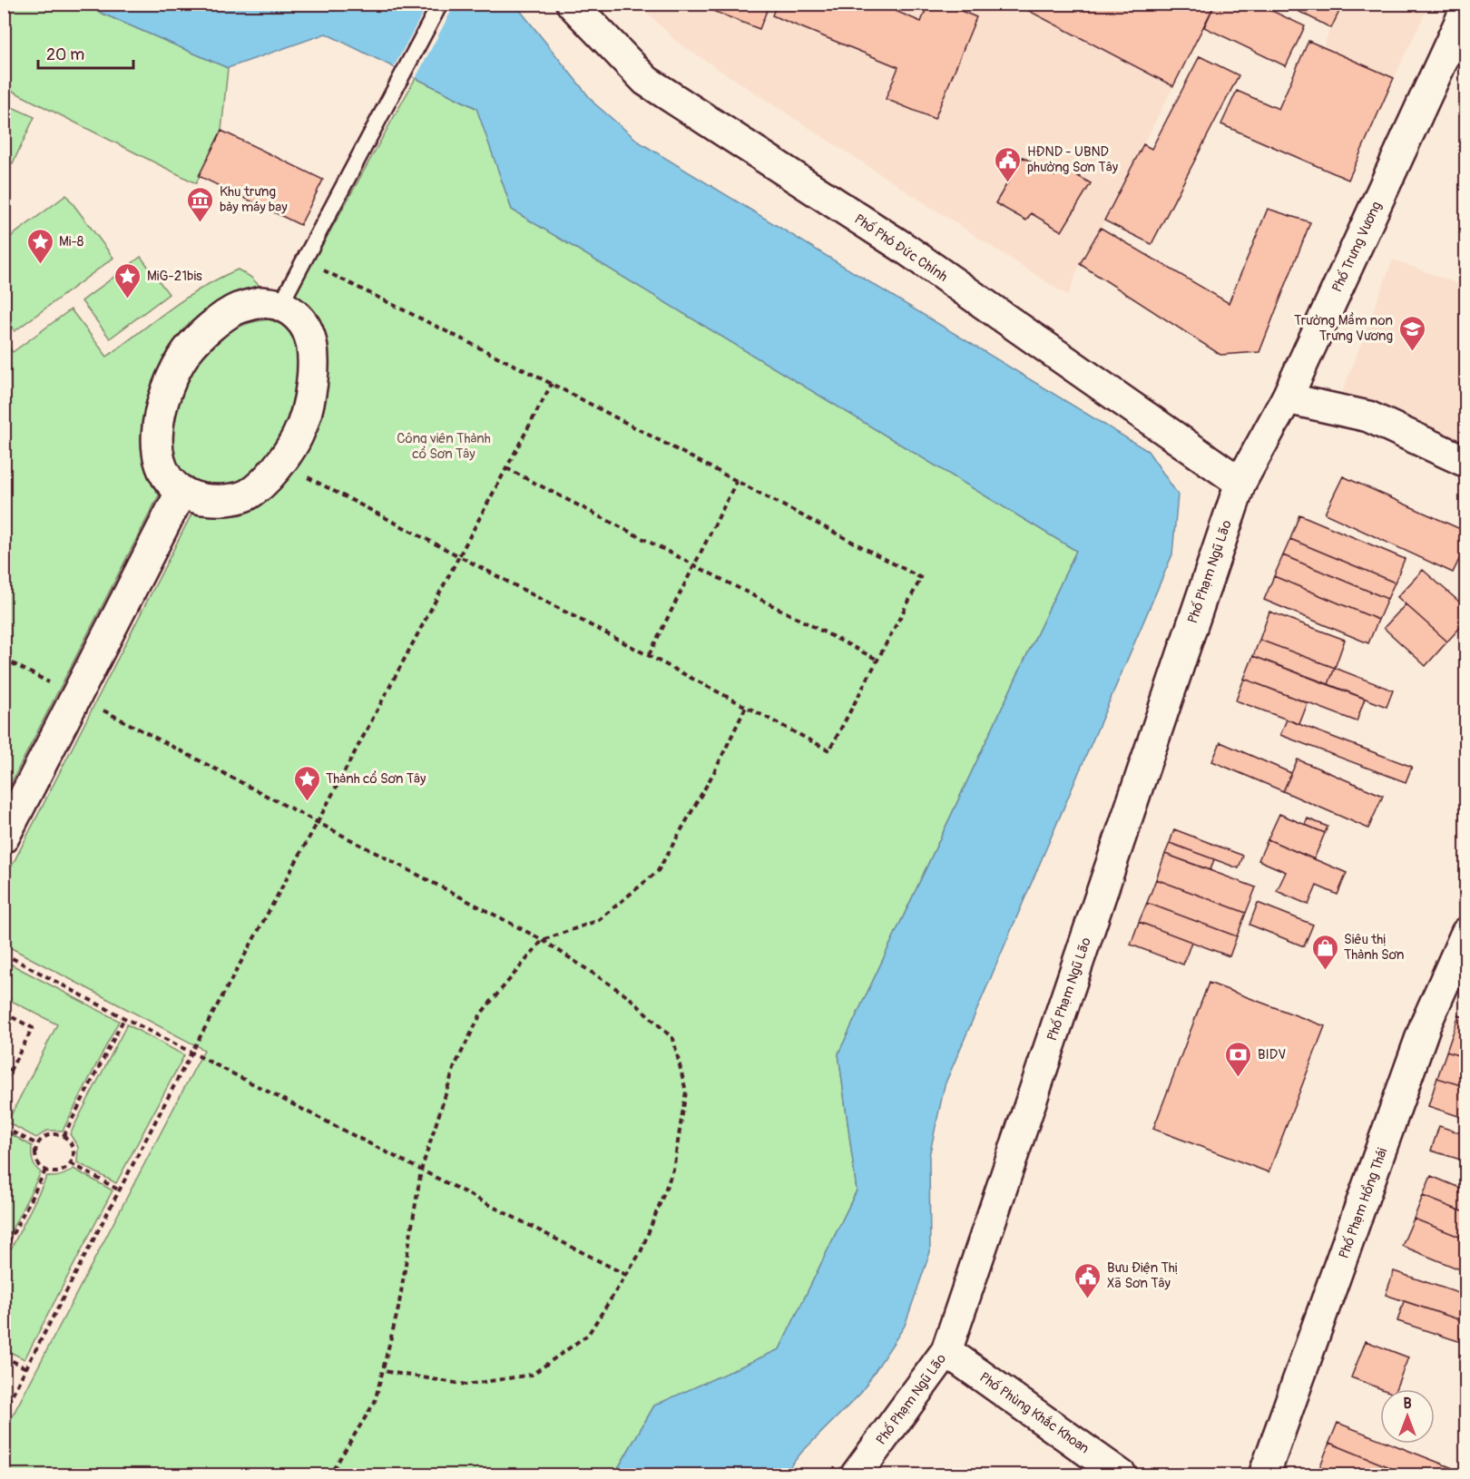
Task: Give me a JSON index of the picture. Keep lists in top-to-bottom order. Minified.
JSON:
{"streets":{"street":["Phố Trưng Vương","Phố Phó Đức Chính","Phố Phạm Ngũ Lão","Phố Phạm Hồng Thái","Phố Phùng Khắc Khoan"]},"crossings":[["Phố Trưng Vương","Phố Phó Đức Chính"],["Phố Trưng Vương","Phố Phạm Ngũ Lão"],["Phố Phó Đức Chính","Phố Phạm Ngũ Lão"],["Phố Phạm Ngũ Lão","Phố Phùng Khắc Khoan"]],"parks":["Công viên Thành cổ Sơn Tây"],"places":{"public building":["HĐND - UBND phường Sơn Tây","Bưu Điện Thị Xã Sơn Tây"],"museum":["Khu trưng bày máy bay"],"place":["Mi-8","MiG-21bis","Thành cổ Sơn Tây"],"school or university":["Trường Mầm non Trưng Vương"],"shop":["Siêu thị Thành Sơn"],"bank":["BIDV"]},"scale_bar":"20 m","north":"top"}
